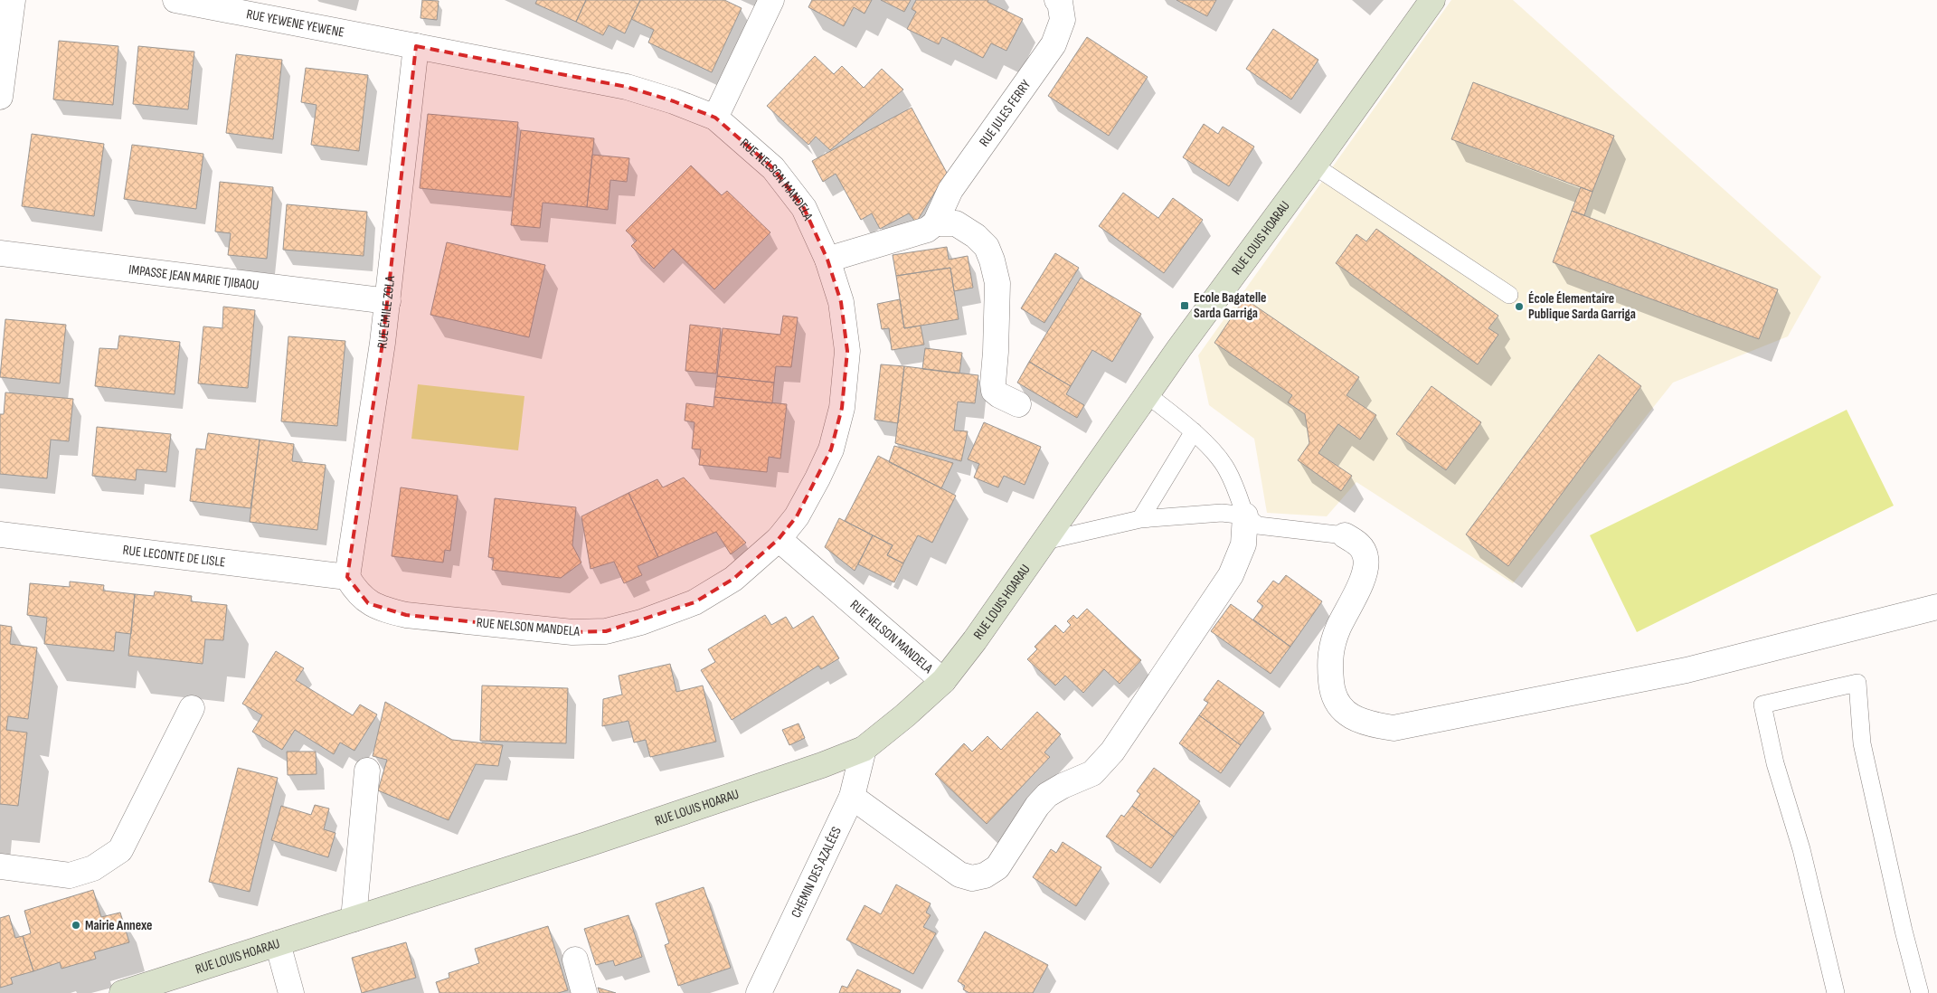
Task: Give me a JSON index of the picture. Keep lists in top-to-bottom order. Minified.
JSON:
{"streets":{"main road":["RUE LOUIS HOARAU"],"street":["RUE YEWENE YEWENE","RUE JULES FERRY","RUE NELSON MANDELA","IMPASSE JEAN MARIE TJIBAOU","RUE ÉMILE ZOLA","RUE LECONTE DE LISLE","CHEMIN DES AZALÉES"]},"crossings":[["RUE YEWENE YEWENE","RUE NELSON MANDELA"],["RUE YEWENE YEWENE","RUE ÉMILE ZOLA"],["RUE NELSON MANDELA","RUE LOUIS HOARAU"],["RUE NELSON MANDELA","RUE ÉMILE ZOLA"],["RUE NELSON MANDELA","RUE LECONTE DE LISLE"],["RUE LOUIS HOARAU","CHEMIN DES AZALÉES"],["IMPASSE JEAN MARIE TJIBAOU","RUE ÉMILE ZOLA"],["RUE ÉMILE ZOLA","RUE LECONTE DE LISLE"]],"places":{"transit":["Ecole Bagatelle Sarda Garriga"],"other":["École Élementaire Publique Sarda Garriga","Mairie Annexe"]}}
